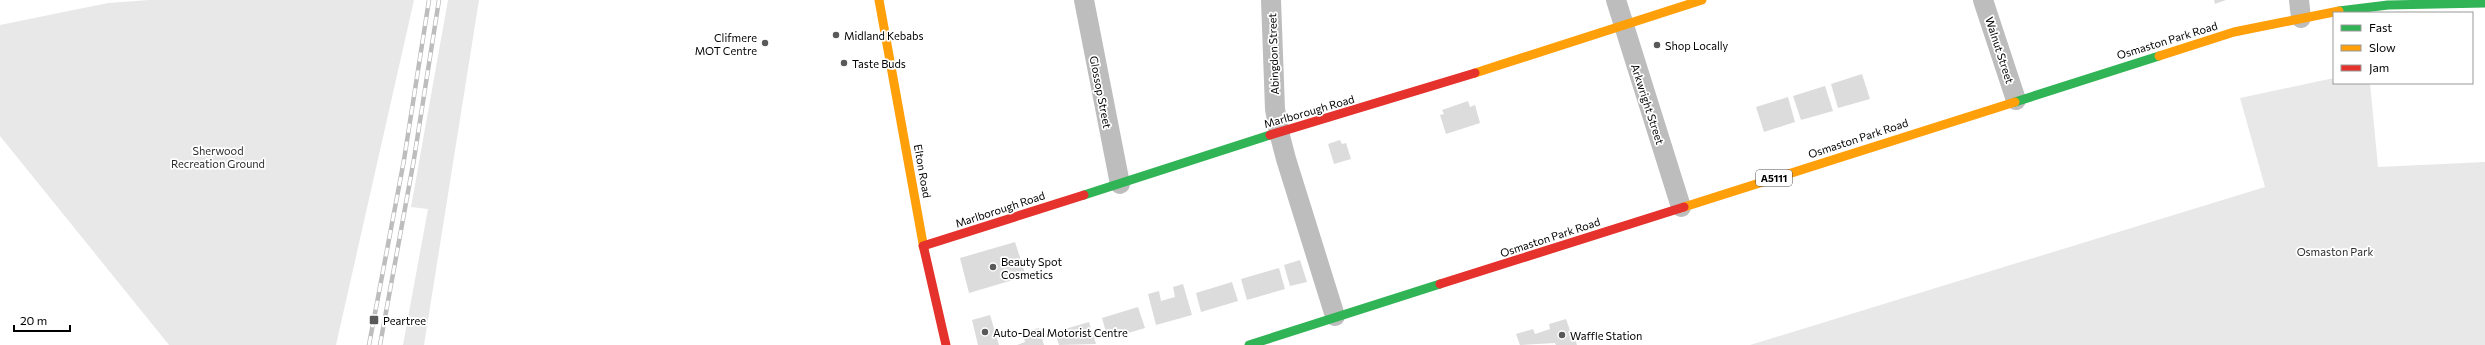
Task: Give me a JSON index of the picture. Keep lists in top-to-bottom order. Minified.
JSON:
{"streets":{"main road":["Osmaston Park Road","Marlborough Road","Elton Road","A5111"],"street":["Walnut Street","Abingdon Street","Glossop Street","Arkwright Street"]},"crossings":[["Osmaston Park Road","Walnut Street"],["Osmaston Park Road","Abingdon Street"],["Osmaston Park Road","Arkwright Street"],["Abingdon Street","Marlborough Road"],["Glossop Street","Marlborough Road"],["Arkwright Street","Marlborough Road"],["Marlborough Road","Elton Road"]],"parks":["Sherwood Recreation Ground","Osmaston Park"],"places":{"other":["Midland Kebabs","Clifmere MOT Centre","Shop Locally","Taste Buds","Beauty Spot Cosmetics","Auto-Deal Motorist Centre","Waffle Station"],"transit":["Peartree"]},"legend":["Fast","Slow","Jam"],"scale_bar":"20 m"}
